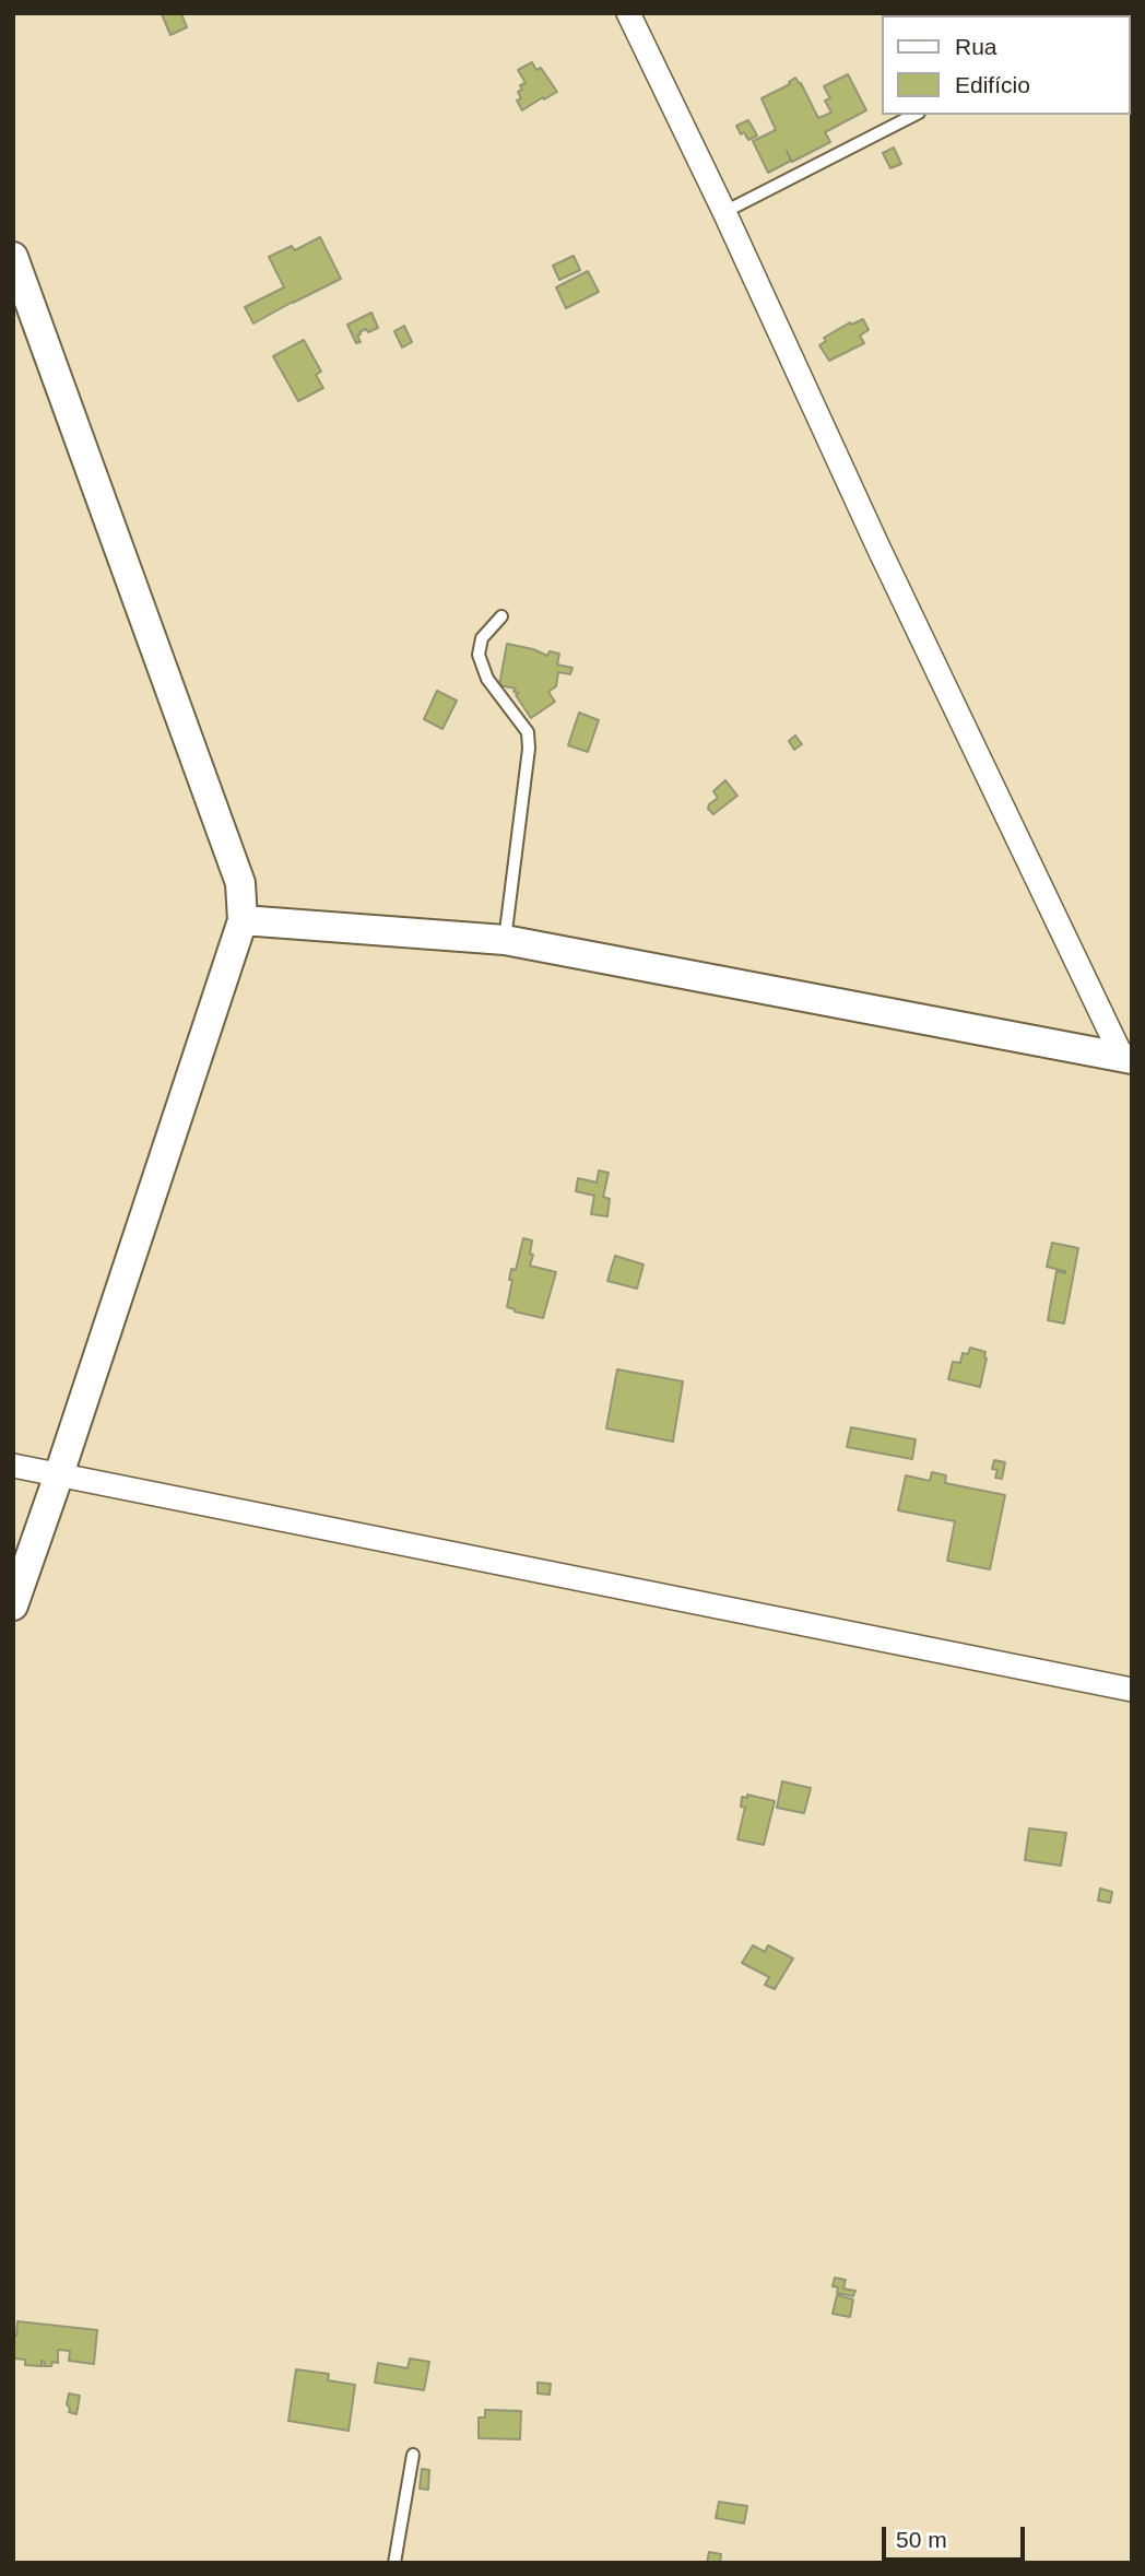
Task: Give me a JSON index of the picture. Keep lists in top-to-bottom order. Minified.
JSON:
{"legend":["Rua","Edifício"],"scale_bar":"50 m"}
